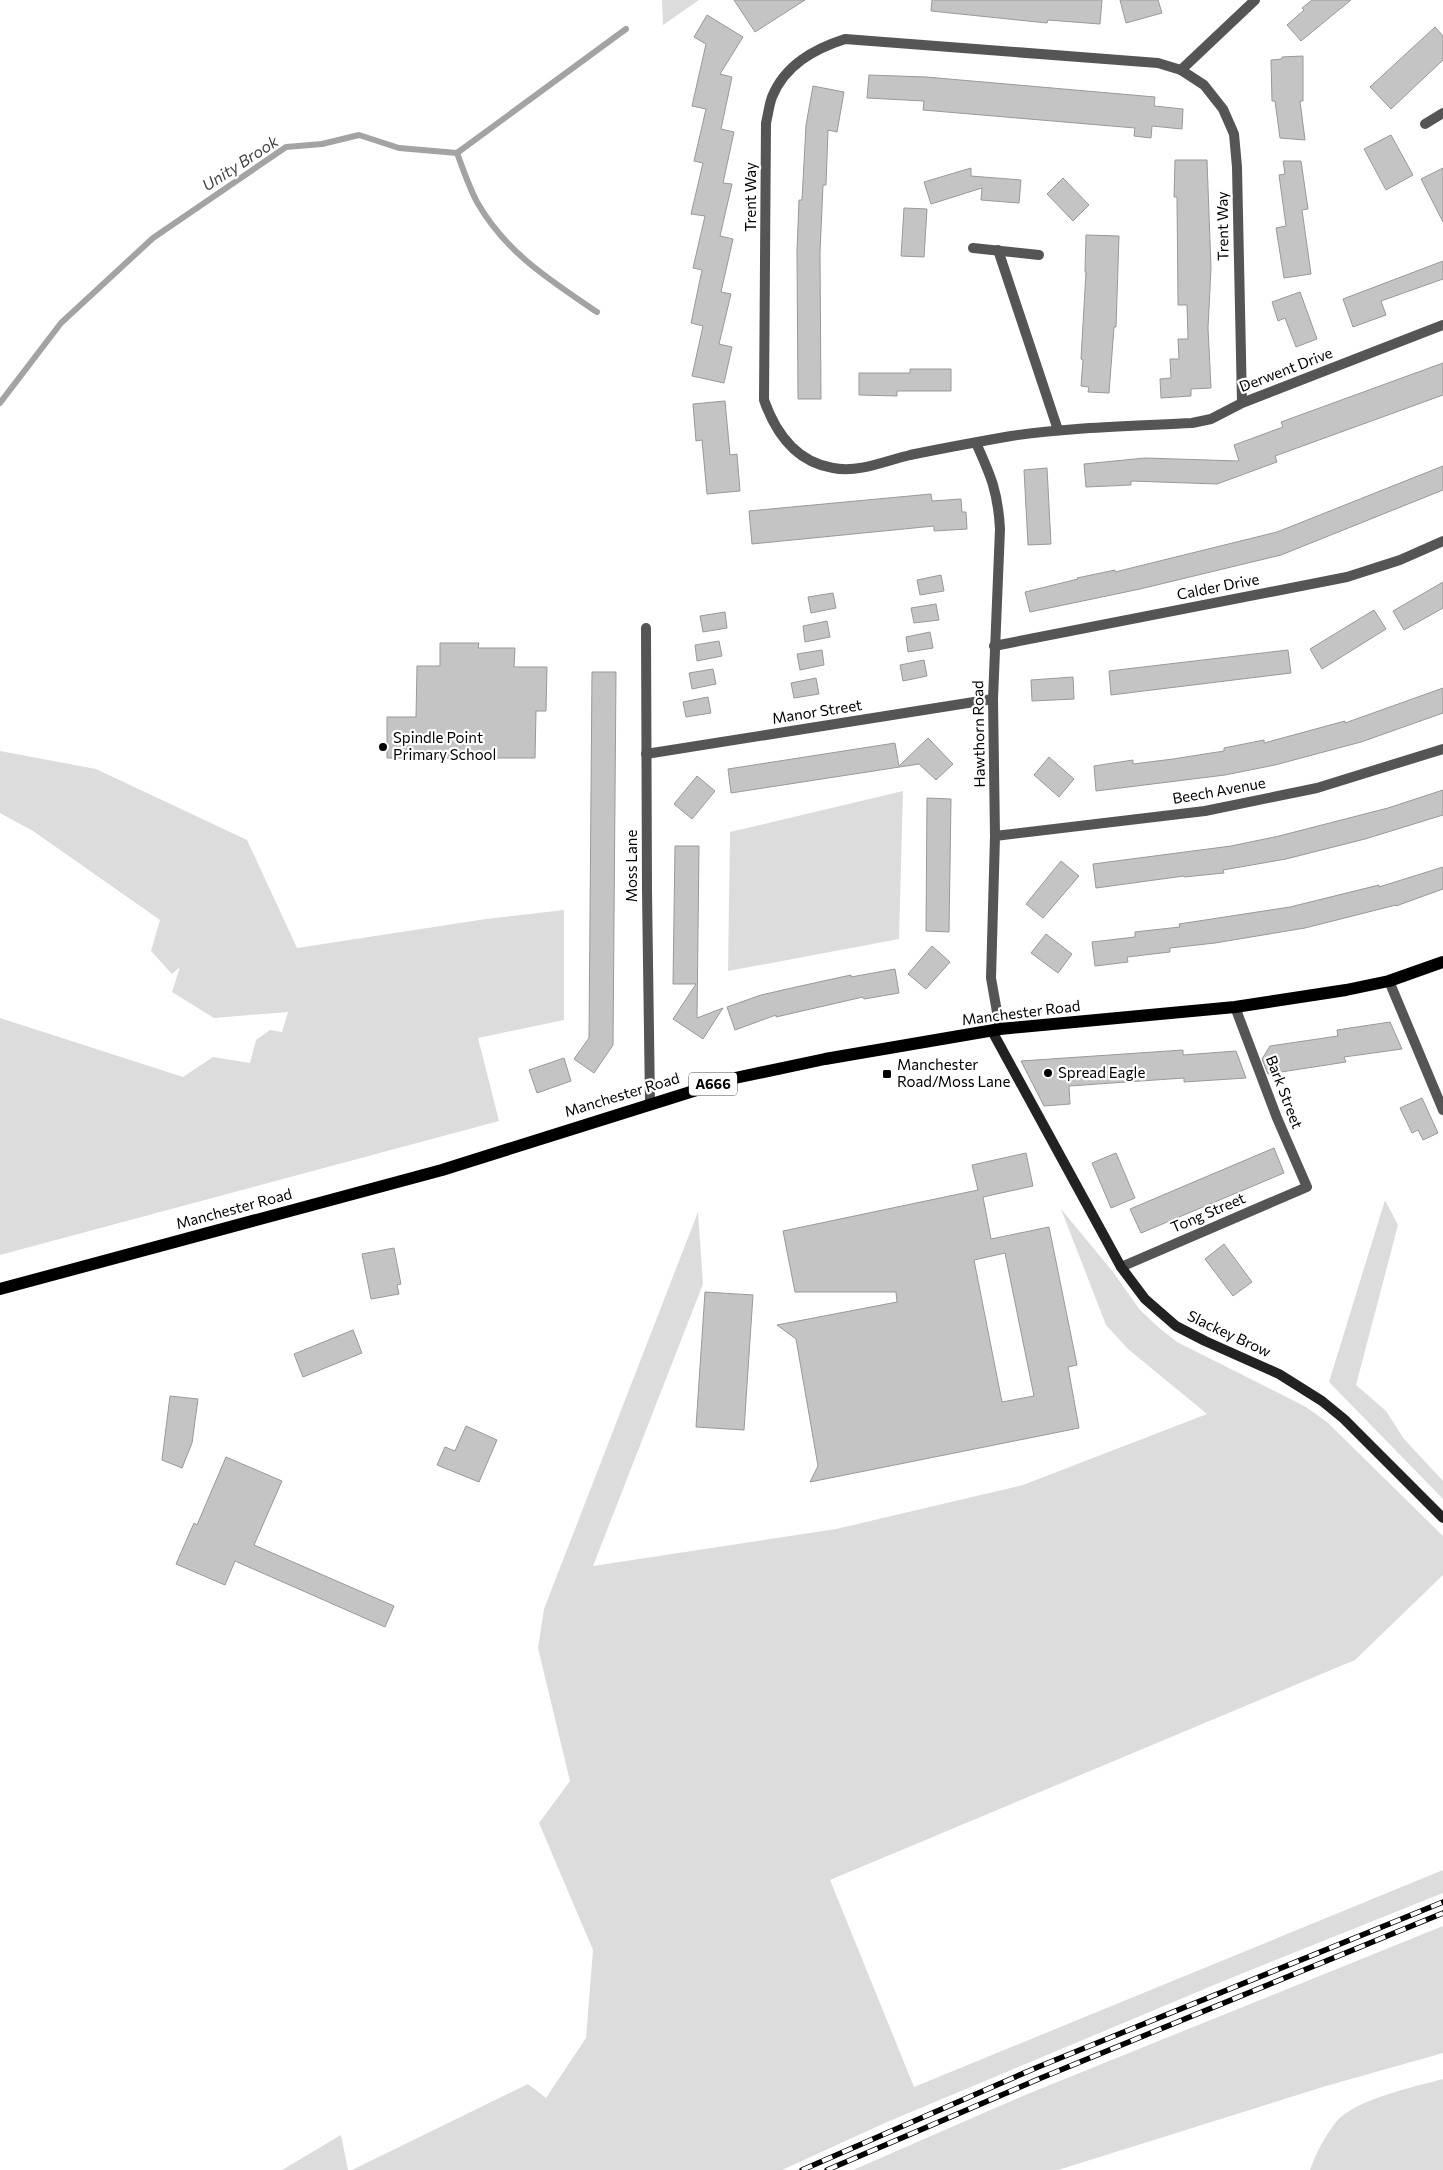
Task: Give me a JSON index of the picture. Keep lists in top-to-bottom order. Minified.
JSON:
{"streets":{"main road":["Manchester Road","A666"],"street":["Trent Way","Derwent Drive","Calder Drive","Manor Street","Hawthorn Road","Beech Avenue","Moss Lane","Bark Street","Tong Street","Slackey Brow"]},"crossings":[["Trent Way","Derwent Drive"],["Trent Way","Hawthorn Road"],["Calder Drive","Hawthorn Road"],["Manor Street","Hawthorn Road"],["Manor Street","Moss Lane"],["Hawthorn Road","Beech Avenue"],["Hawthorn Road","Manchester Road"],["Hawthorn Road","Slackey Brow"],["Moss Lane","Manchester Road"],["Manchester Road","Bark Street"],["Manchester Road","Slackey Brow"],["Bark Street","Tong Street"],["Tong Street","Slackey Brow"]],"water":["Unity Brook"],"places":{"other":["Spindle Point Primary School","Spread Eagle"],"transit":["Manchester Road/Moss Lane"]}}
